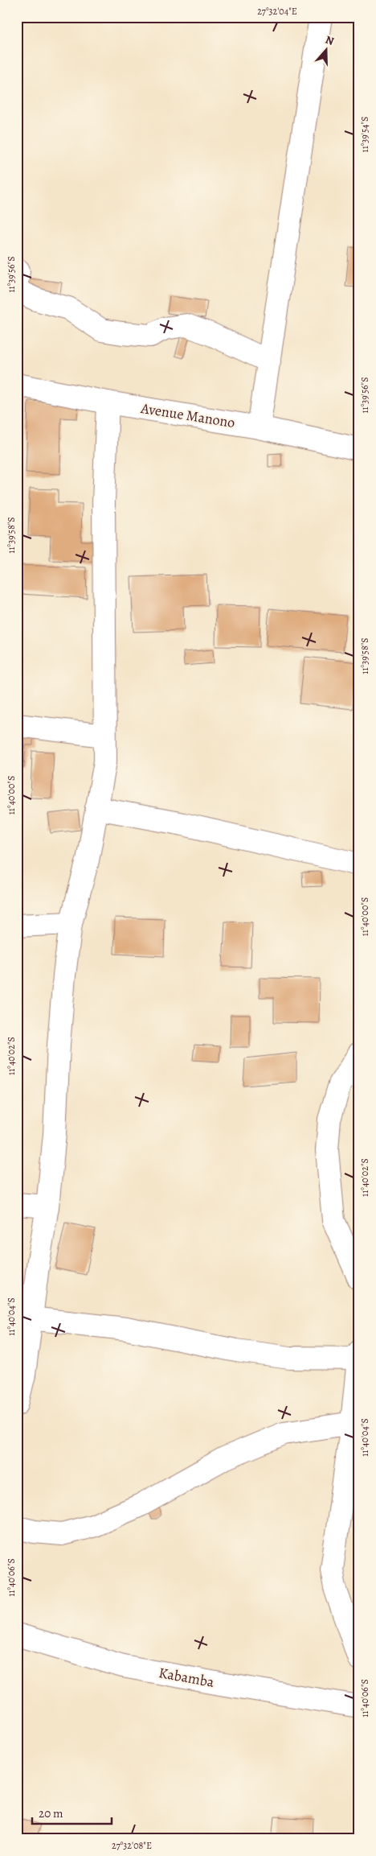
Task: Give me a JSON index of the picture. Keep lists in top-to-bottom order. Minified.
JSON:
{"streets":{"street":["Avenue Manono","Kabamba"]},"scale_bar":"20 m","north":"top","coordinates":["27°32'04\"E","11°39'54\"S","11°39'56\"S","11°39'58\"S","11°40'00\"S","11°40'02\"S","11°40'04\"S","11°40'06\"S","27°32'08\"E"]}
